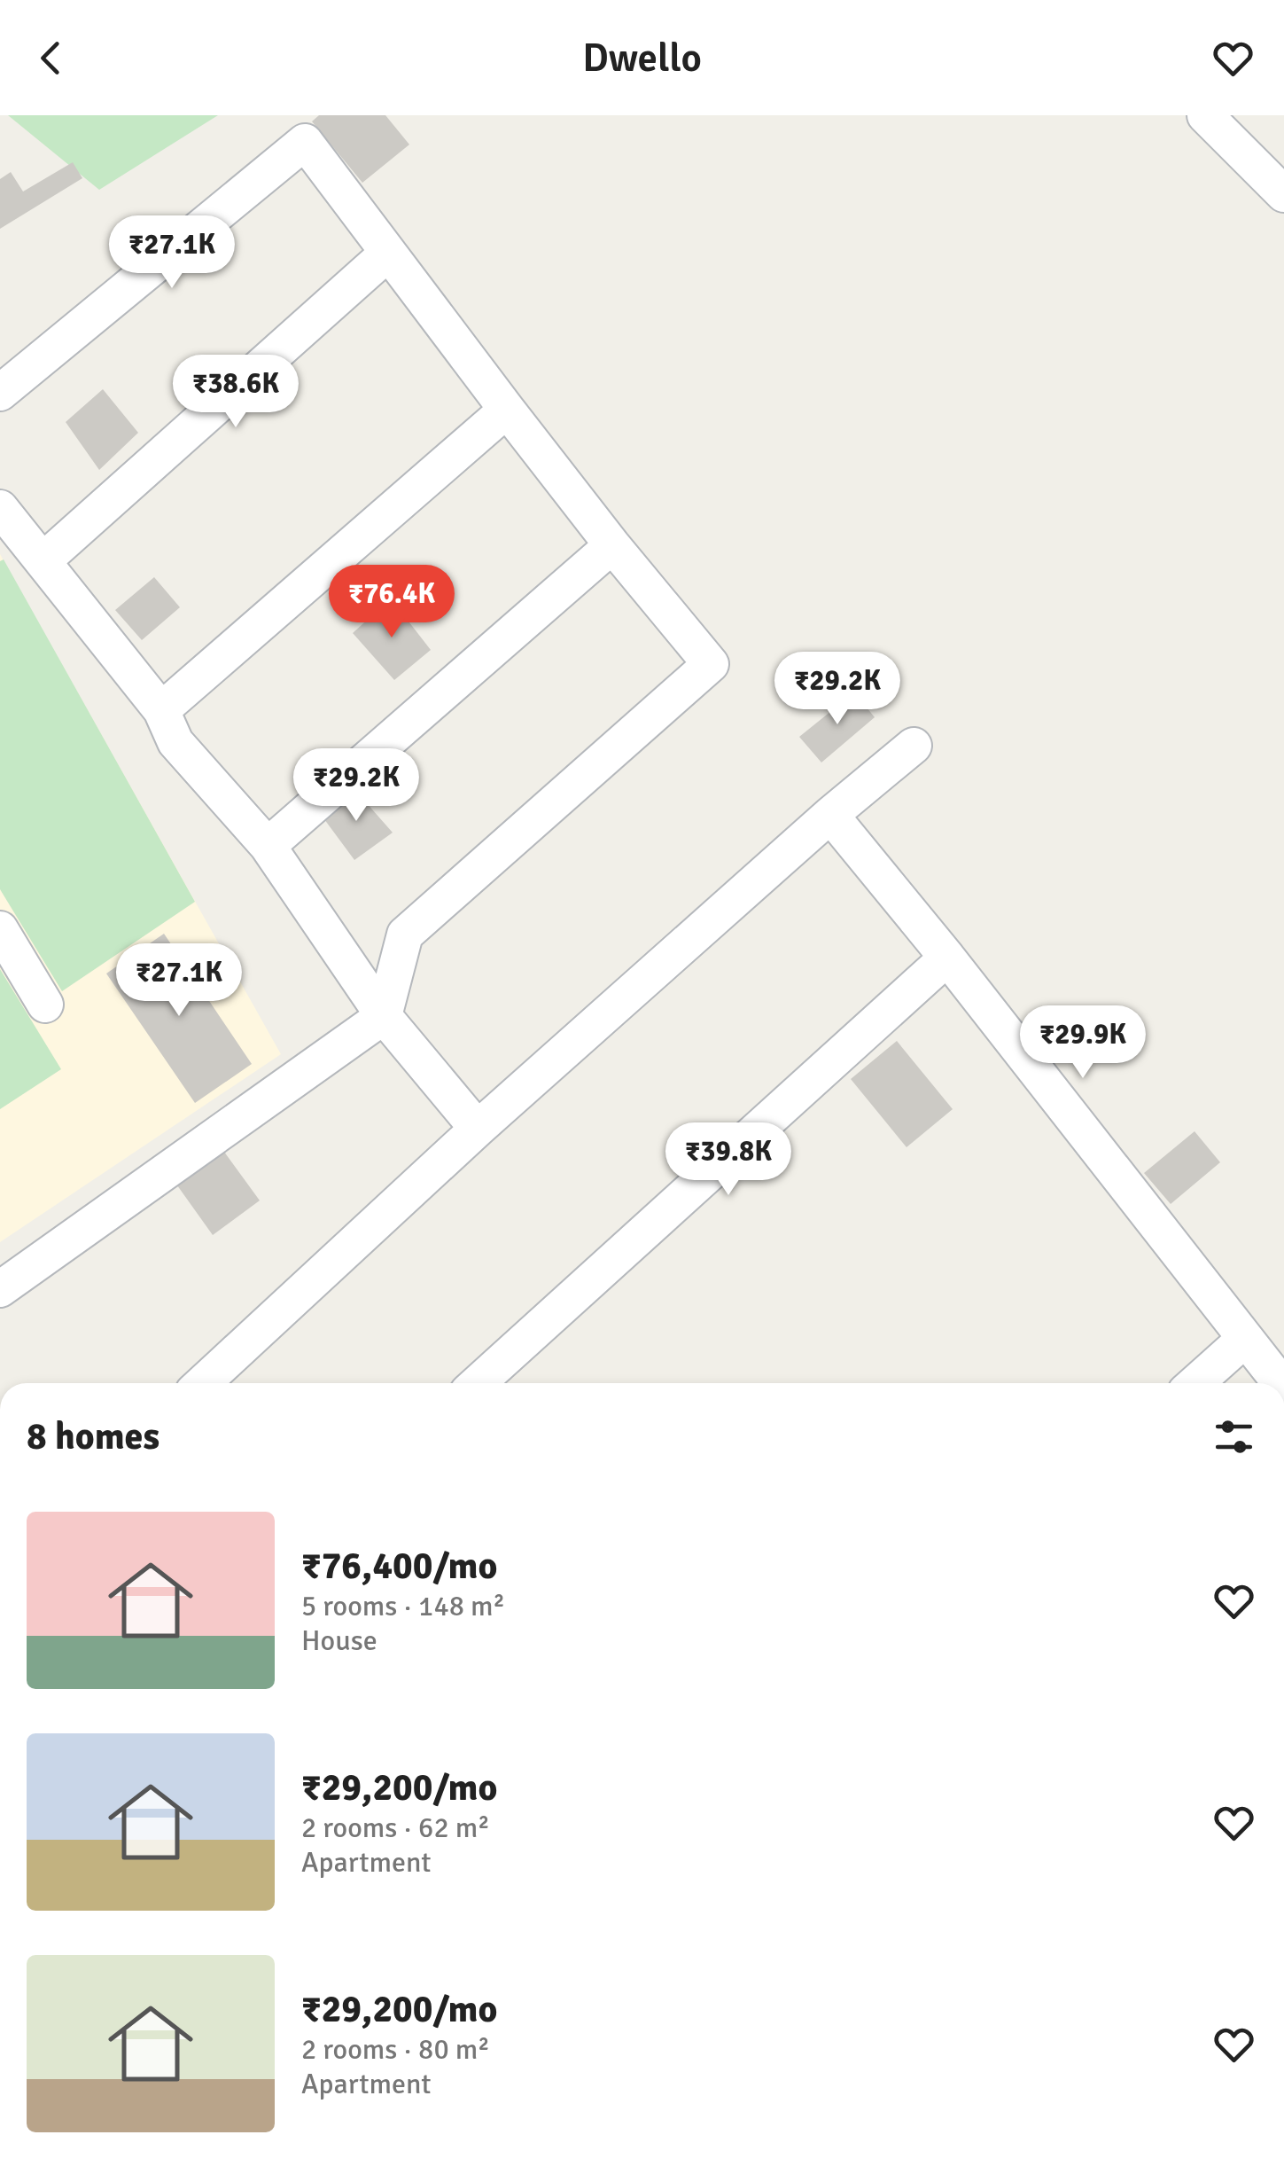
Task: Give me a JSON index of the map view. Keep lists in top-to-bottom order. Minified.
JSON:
{"page":{"header":"Dwello","price":["₹27.1K","₹38.6K","₹76.4K","₹29.2K","₹29.2K","₹27.1K","₹29.9K","₹39.8K"],"heading":"8 homes","list":[{"name":"₹76,400/mo","note":"5 rooms · 148 m² · House"},{"name":"₹29,200/mo","note":"2 rooms · 62 m² · Apartment"},{"name":"₹29,200/mo","note":"2 rooms · 80 m² · Apartment"}]}}
